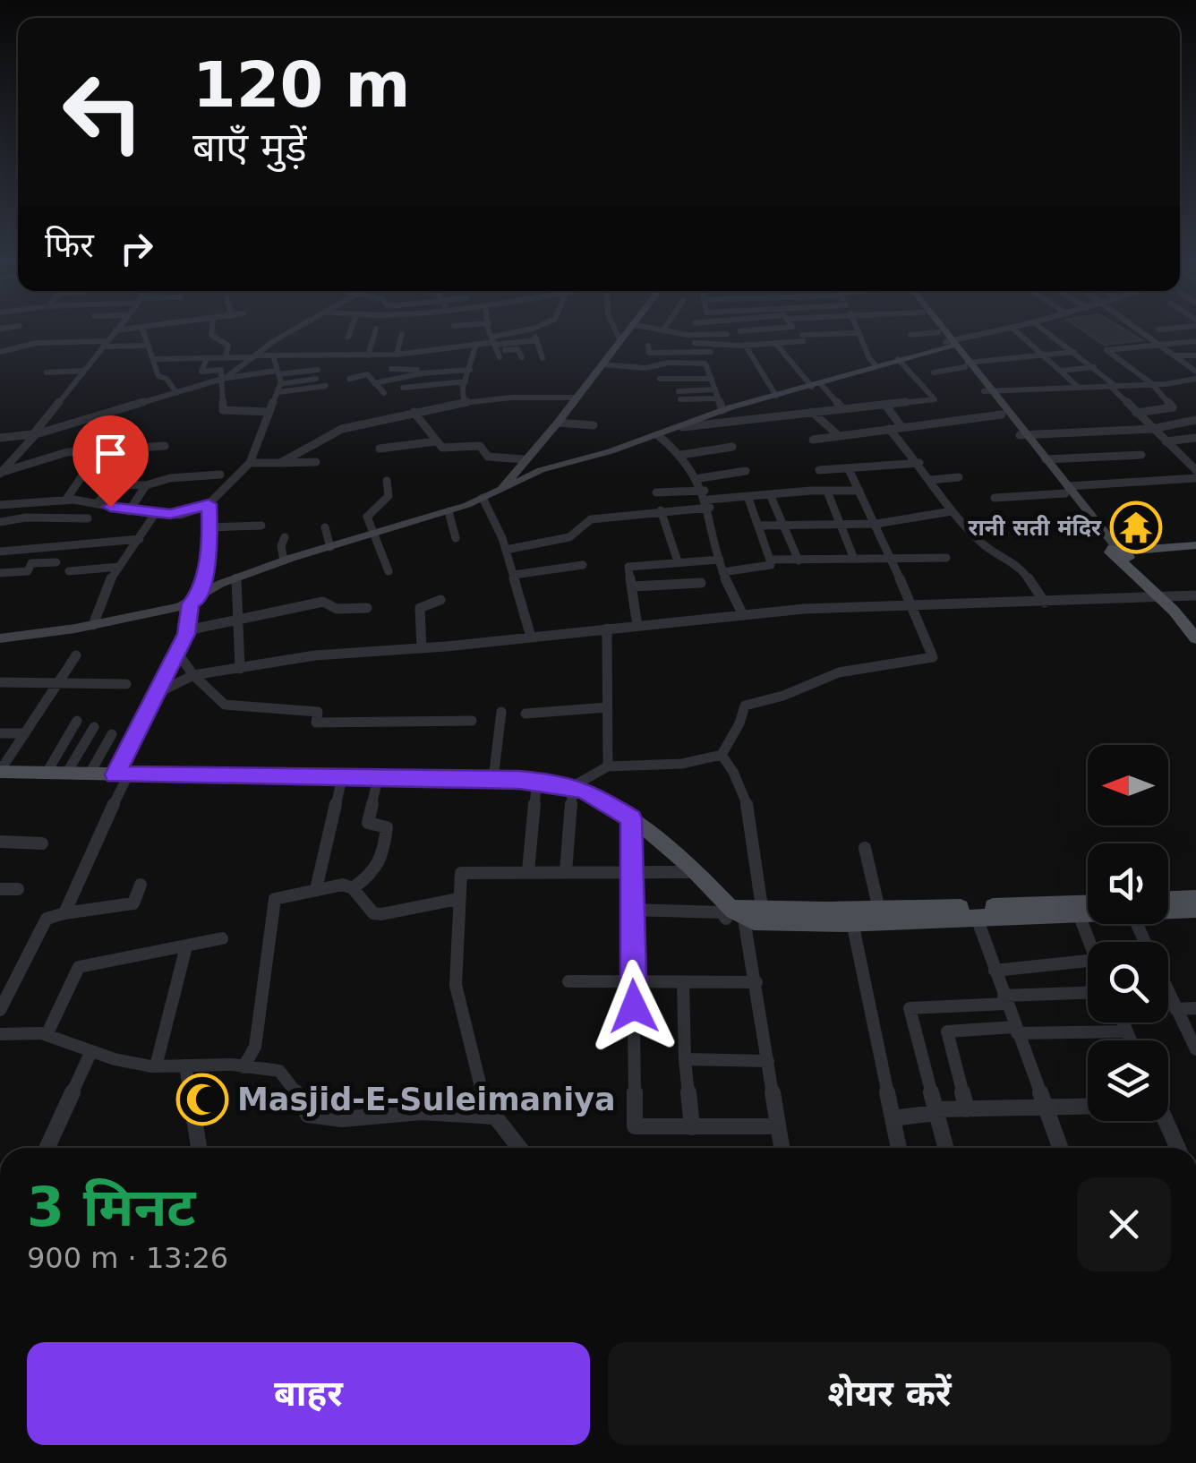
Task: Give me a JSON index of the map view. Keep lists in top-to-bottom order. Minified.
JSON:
{"places":{"temple":["रानी सती मंदिर"],"mosque":["Masjid-E-Suleimaniya"]},"north":"left","page":{"turn":["120 m","बाएँ मुड़ें"],"then":"फिर","heading":["3 मिनट","900 m · 13:26"],"buttons":["बाहर","शेयर करें"]}}
